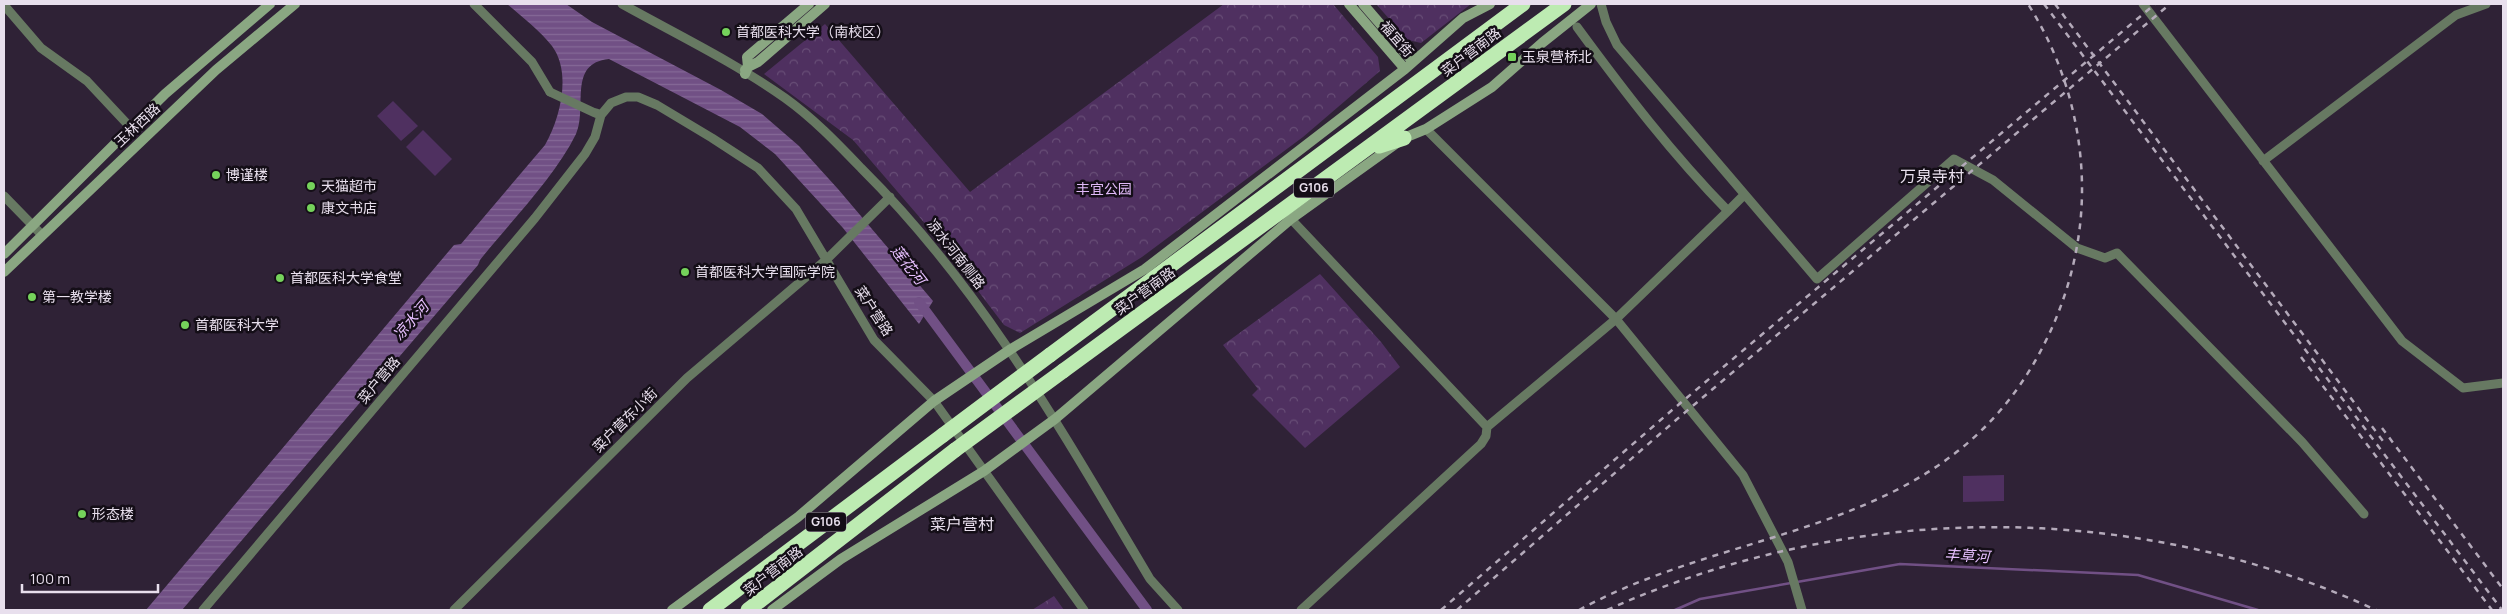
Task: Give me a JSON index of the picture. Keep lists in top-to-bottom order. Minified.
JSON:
{"streets":{"highway":["菜户营南路","G106"],"street":["福宜街","玉林西路","凉水河南侧路","菜户营路","菜户营东小街"]},"crossings":[["福宜街","菜户营南路"],["菜户营南路","凉水河南侧路"],["菜户营南路","菜户营路"],["凉水河南侧路","菜户营东小街"],["菜户营路","菜户营东小街"]],"districts":["万泉寺村","菜户营村"],"water":["莲花河","凉水河","丰草河"],"parks":["丰宜公园"],"places":{"other":["首都医科大学（南校区）","博谨楼","天猫超市","康文书店","首都医科大学国际学院","首都医科大学食堂","第一教学楼","首都医科大学","形态楼"],"transit":["玉泉营桥北"]},"scale_bar":"100 m"}
